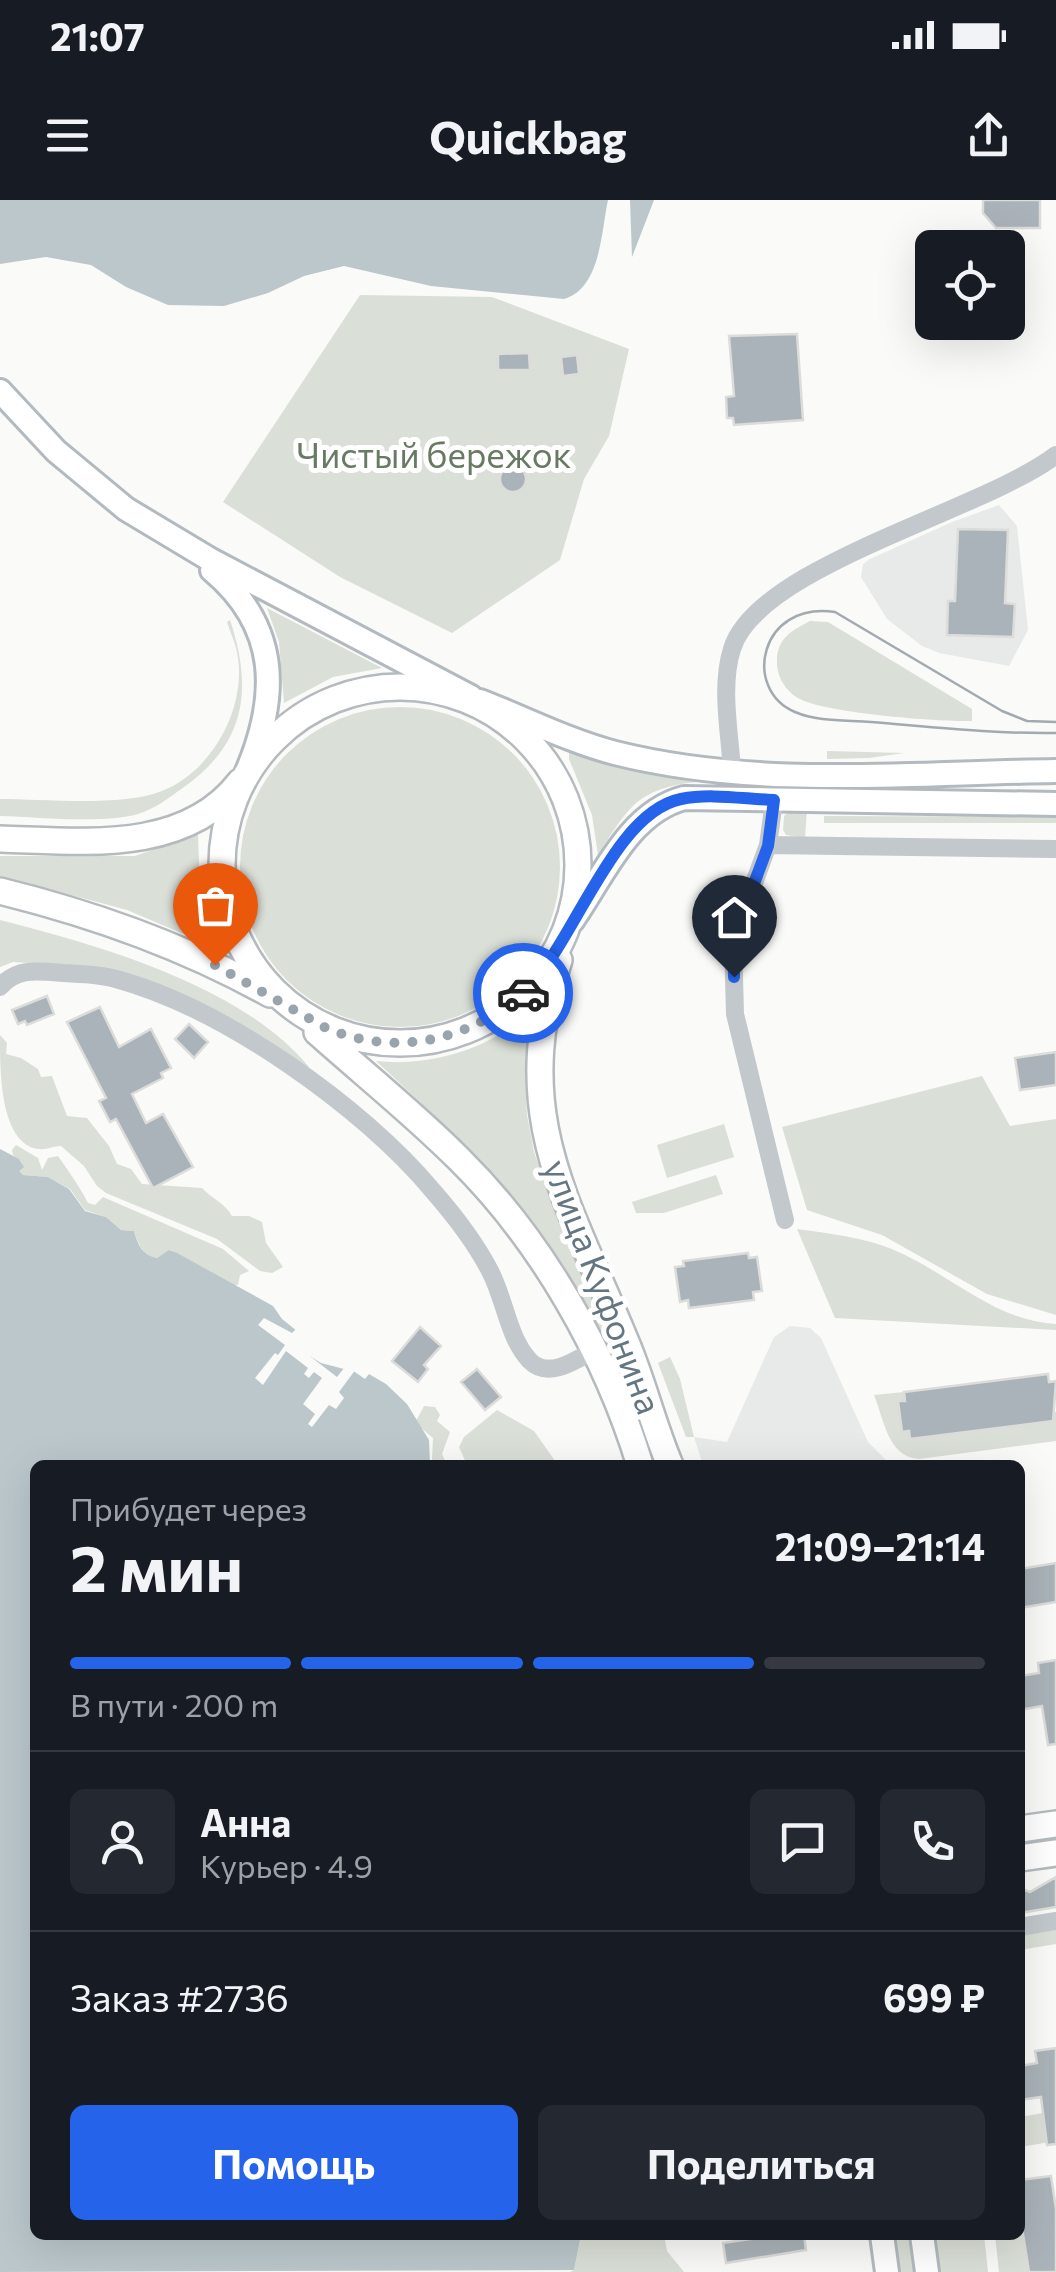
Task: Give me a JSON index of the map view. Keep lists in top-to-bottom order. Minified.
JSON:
{"streets":{"main road":["улица Куфонина"]},"parks":["Чистый бережок"],"page":{"status":"21:07","header":"Quickbag","heading":["2 мин","Прибудет через","21:09–21:14"],"panel":["Анна","Курьер · 4.9","Заказ #2736","699 ₽"],"bar":"В пути · 200 m","buttons":["Помощь","Поделиться"]}}
